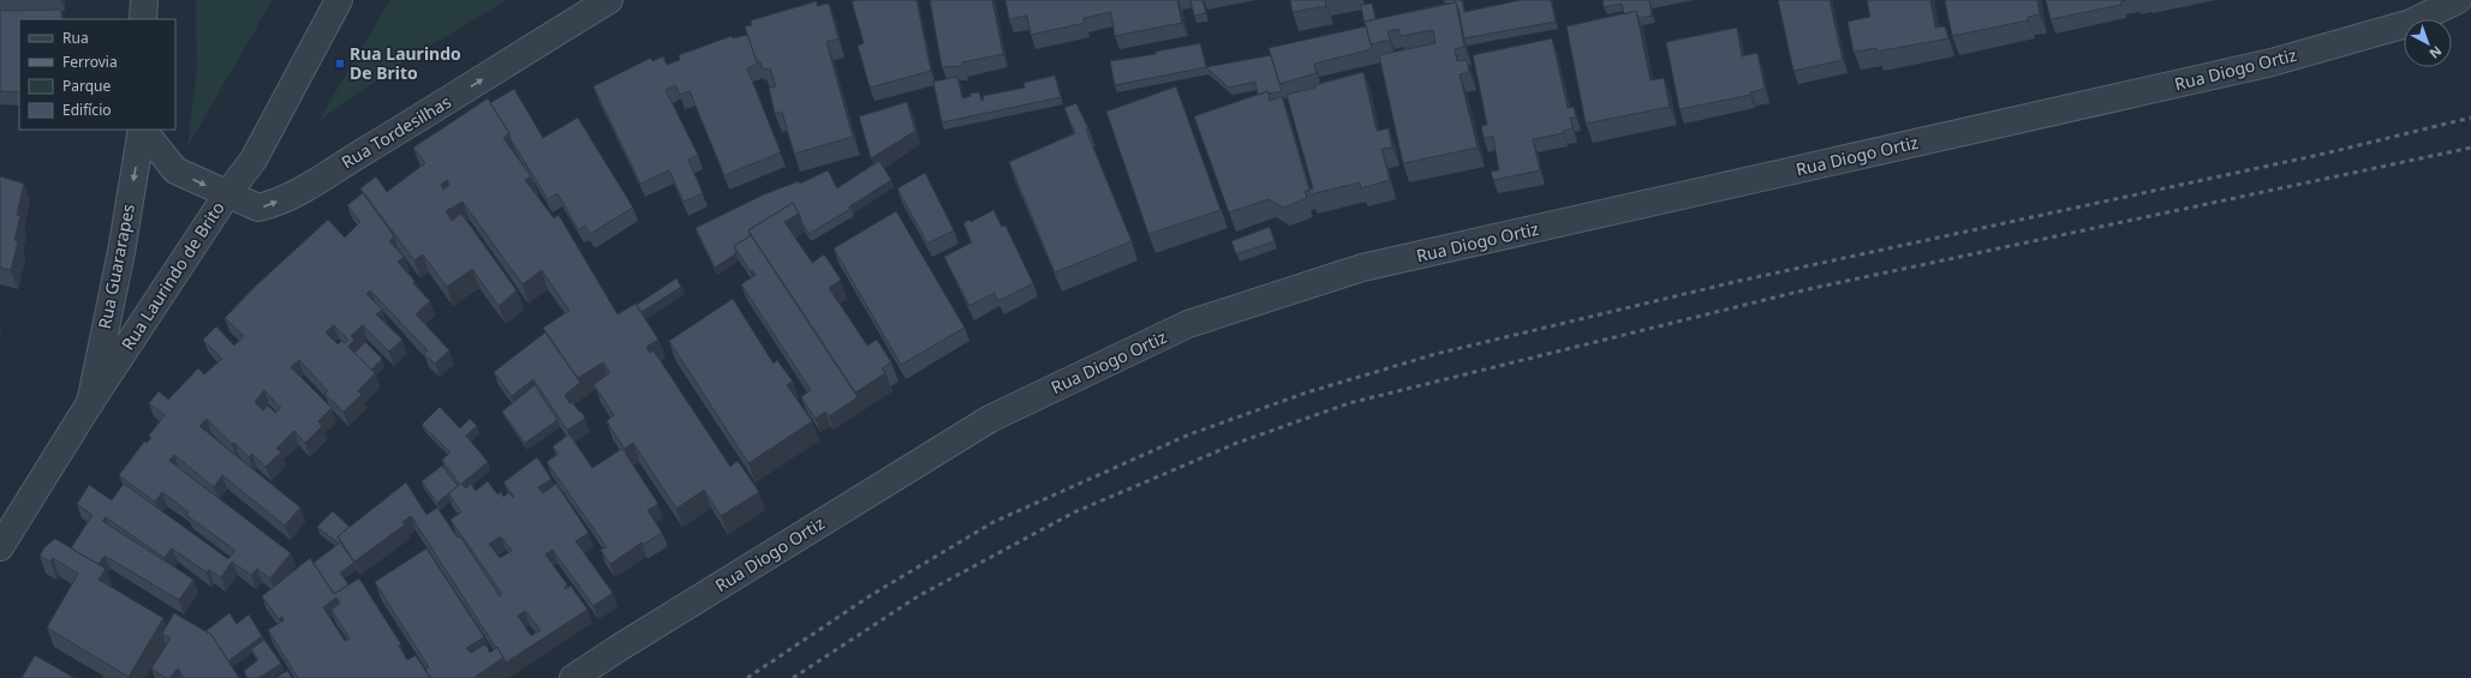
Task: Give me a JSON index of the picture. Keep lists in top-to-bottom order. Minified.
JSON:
{"streets":{"street":["Rua Diogo Ortiz","Rua Tordesilhas","Rua Guararapes","Rua Laurindo de Brito"]},"crossings":[["Rua Tordesilhas","Rua Guararapes"],["Rua Tordesilhas","Rua Laurindo de Brito"],["Rua Guararapes","Rua Laurindo de Brito"]],"one_way":["Rua Tordesilhas","Rua Guararapes"],"places":{"transit":["Rua Laurindo De Brito"]},"legend":["Rua","Ferrovia","Parque","Edifício"],"north":"bottom right"}
